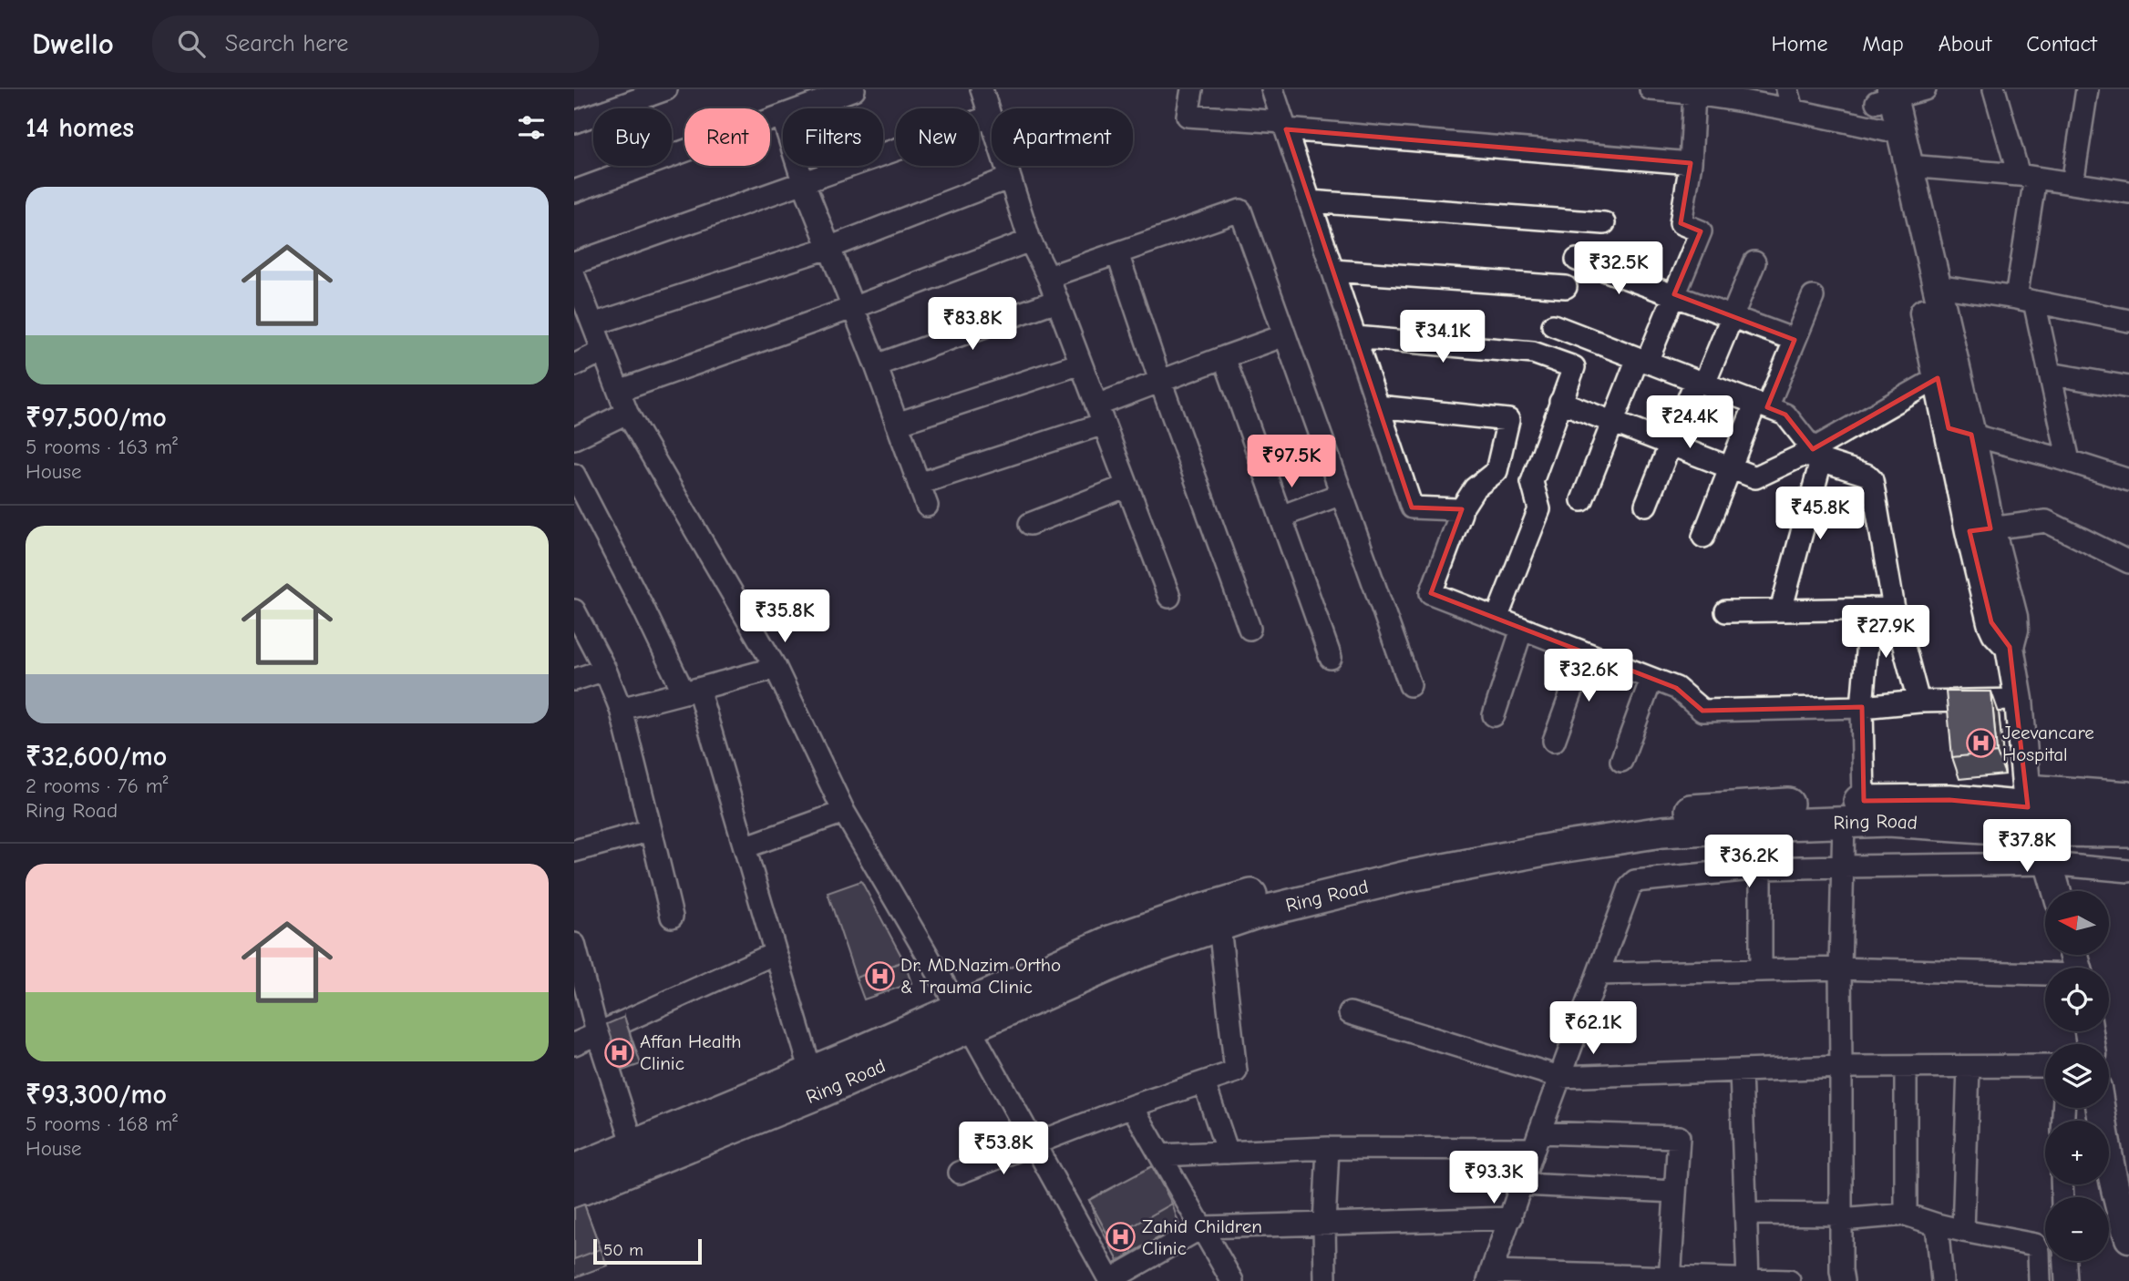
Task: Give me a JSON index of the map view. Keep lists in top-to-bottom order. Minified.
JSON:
{"streets":{"highway":["Ring Road"]},"places":{"hospital":["Jeevancare Hospital","Dr. MD.Nazim Ortho & Trauma Clinic","Affan Health Clinic","Zahid Children Clinic"]},"scale_bar":"50 m","north":"left","page":{"header":"Dwello","search":"Search here","nav":["Home","Map","About","Contact"],"heading":"14 homes","chip":["Buy","Rent","Filters","New","Apartment"],"list":[{"name":"₹97,500/mo","note":"5 rooms · 163 m² · House"},{"name":"₹32,600/mo","note":"2 rooms · 76 m² · Ring Road"},{"name":"₹93,300/mo","note":"5 rooms · 168 m² · House"}],"price":["₹32.5K","₹83.8K","₹34.1K","₹24.4K","₹97.5K","₹45.8K","₹35.8K","₹27.9K","₹32.6K","₹37.8K","₹36.2K","₹62.1K","₹53.8K","₹93.3K"],"map_buttons":["+","−"],"scale":"50 m"}}
